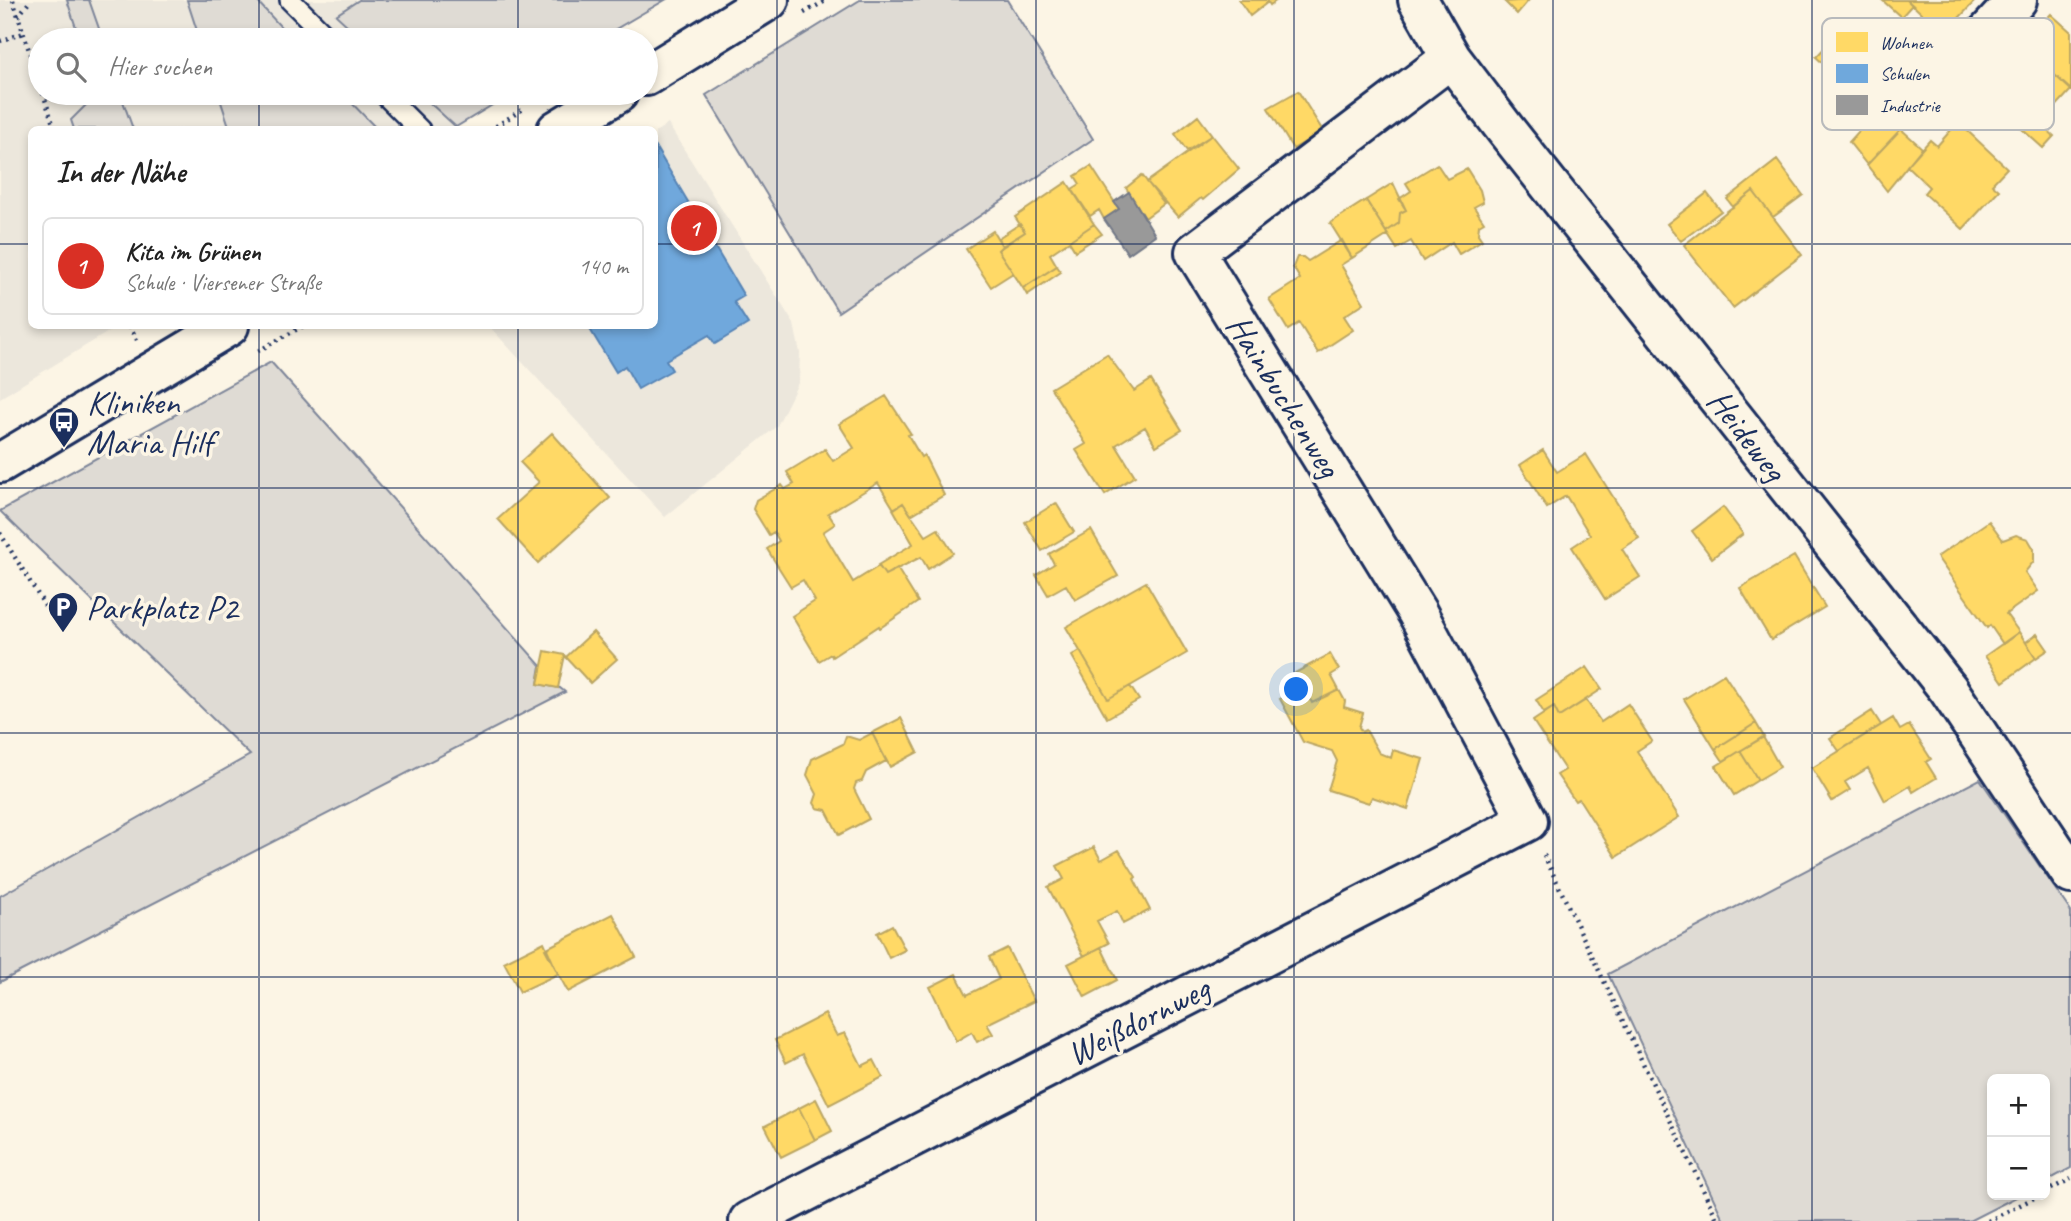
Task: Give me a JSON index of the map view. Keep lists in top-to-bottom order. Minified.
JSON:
{"streets":{"street":["Hainbuchenweg","Heideweg","Weißdornweg"]},"crossings":[["Hainbuchenweg","Heideweg"],["Hainbuchenweg","Weißdornweg"]],"places":{"bus stop":["Kliniken Maria Hilf"],"parking":["Parkplatz P2"]},"legend":["Wohnen","Schulen","Industrie"],"page":{"search":"Hier suchen","heading":"In der Nähe","pins":"1","list":[{"mark":"1","name":"Kita im Grünen","note":"Schule · Viersener Straße","value":"140 m"}],"map_buttons":["+","−"]}}
